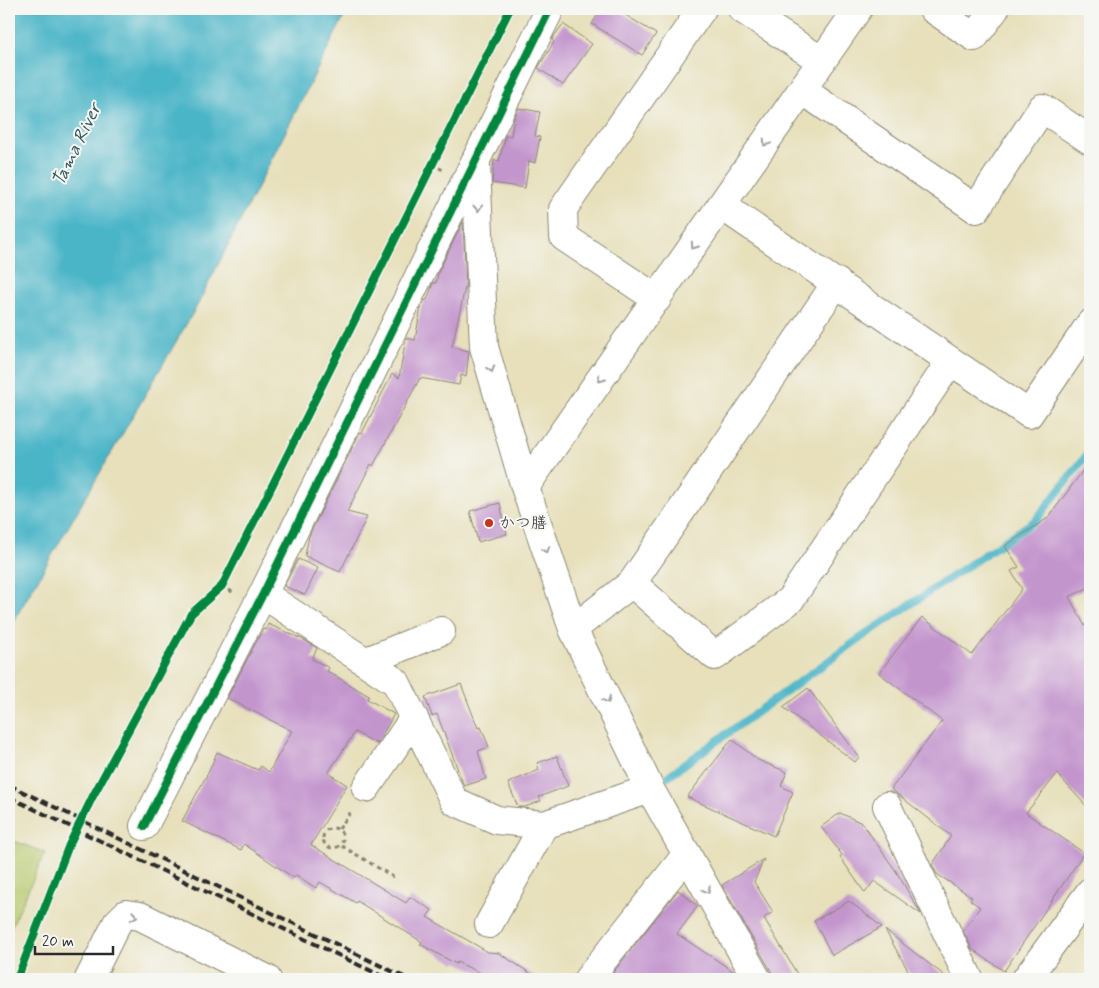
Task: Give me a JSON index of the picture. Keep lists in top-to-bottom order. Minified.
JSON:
{"water":["Tama River"],"places":["かつ膳"],"scale_bar":"20 m"}
